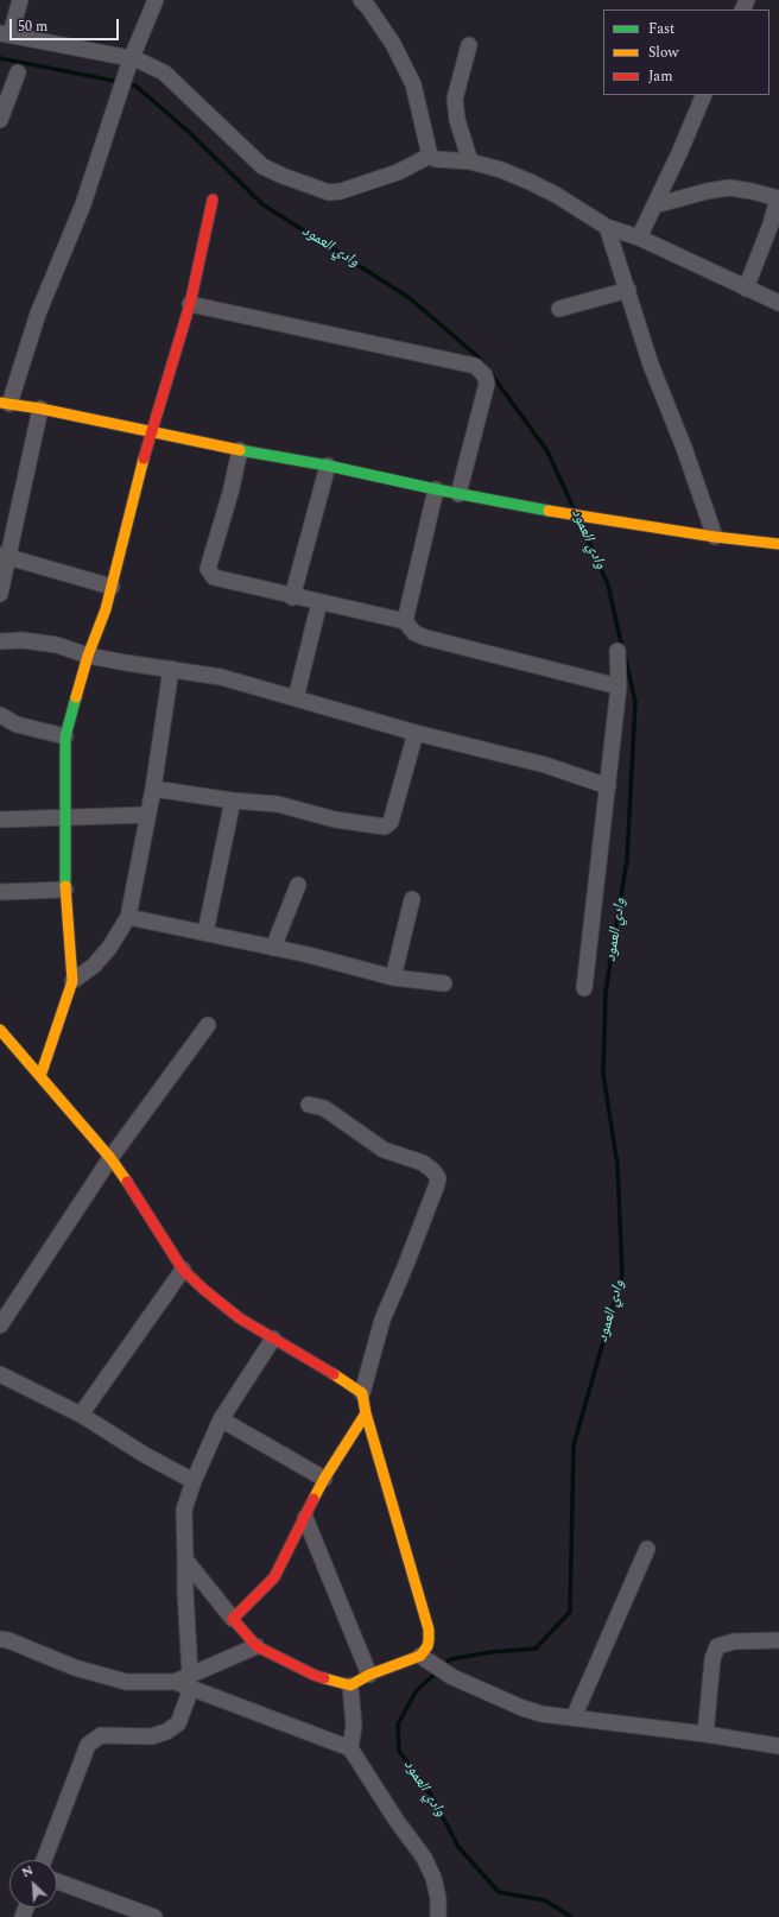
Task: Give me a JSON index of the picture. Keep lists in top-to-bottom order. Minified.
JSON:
{"water":["وادي العمود"],"legend":["Fast","Slow","Jam"],"scale_bar":"50 m","north":"top left"}
